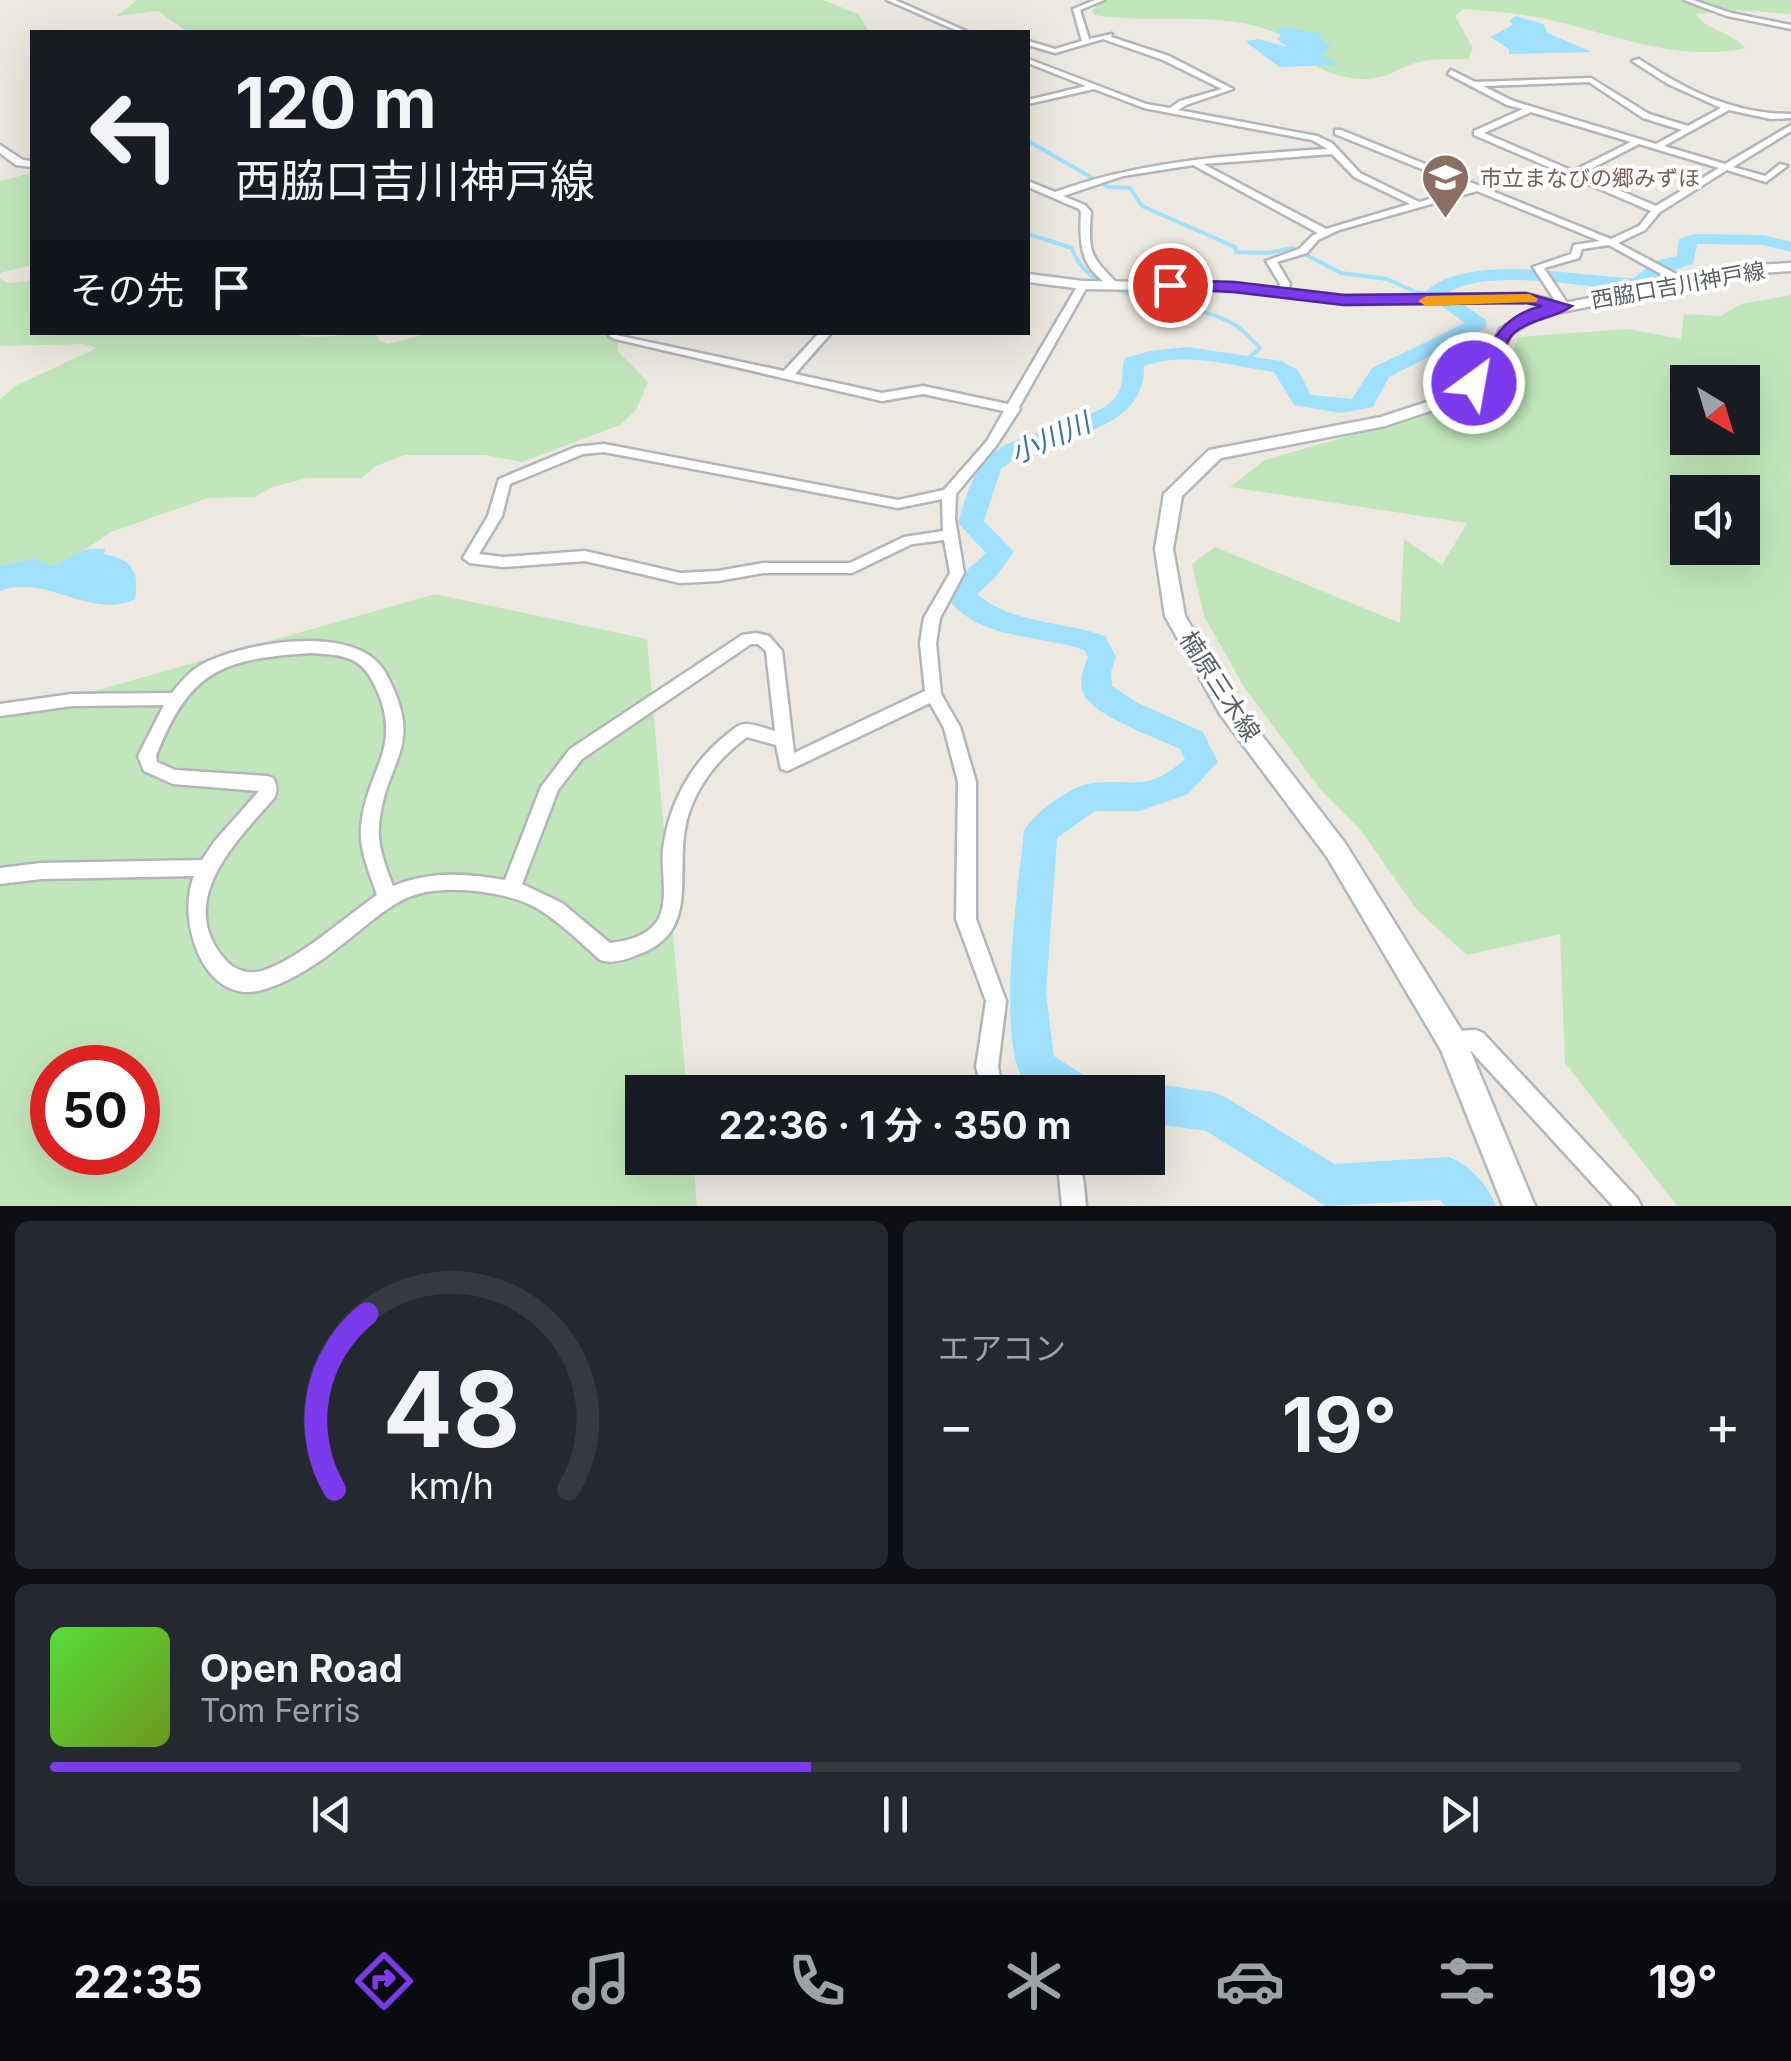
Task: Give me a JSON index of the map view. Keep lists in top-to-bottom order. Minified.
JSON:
{"streets":{"main road":["西脇口吉川神戸線","楠原三木線"]},"crossings":[["西脇口吉川神戸線","楠原三木線"]],"water":["小川川"],"places":{"school or university":["市立まなびの郷みずほ"]},"north":"bottom right","page":{"turn":["120 m","西脇口吉川神戸線"],"then":"その先","limit":"50","trip":"22:36 · 1 分 · 350 m","tile":"エアコン","heat":["−","19°","+"],"song":["Open Road","Tom Ferris"],"tabs":["22:35","19°"],"gauge":["48","km/h"]}}
